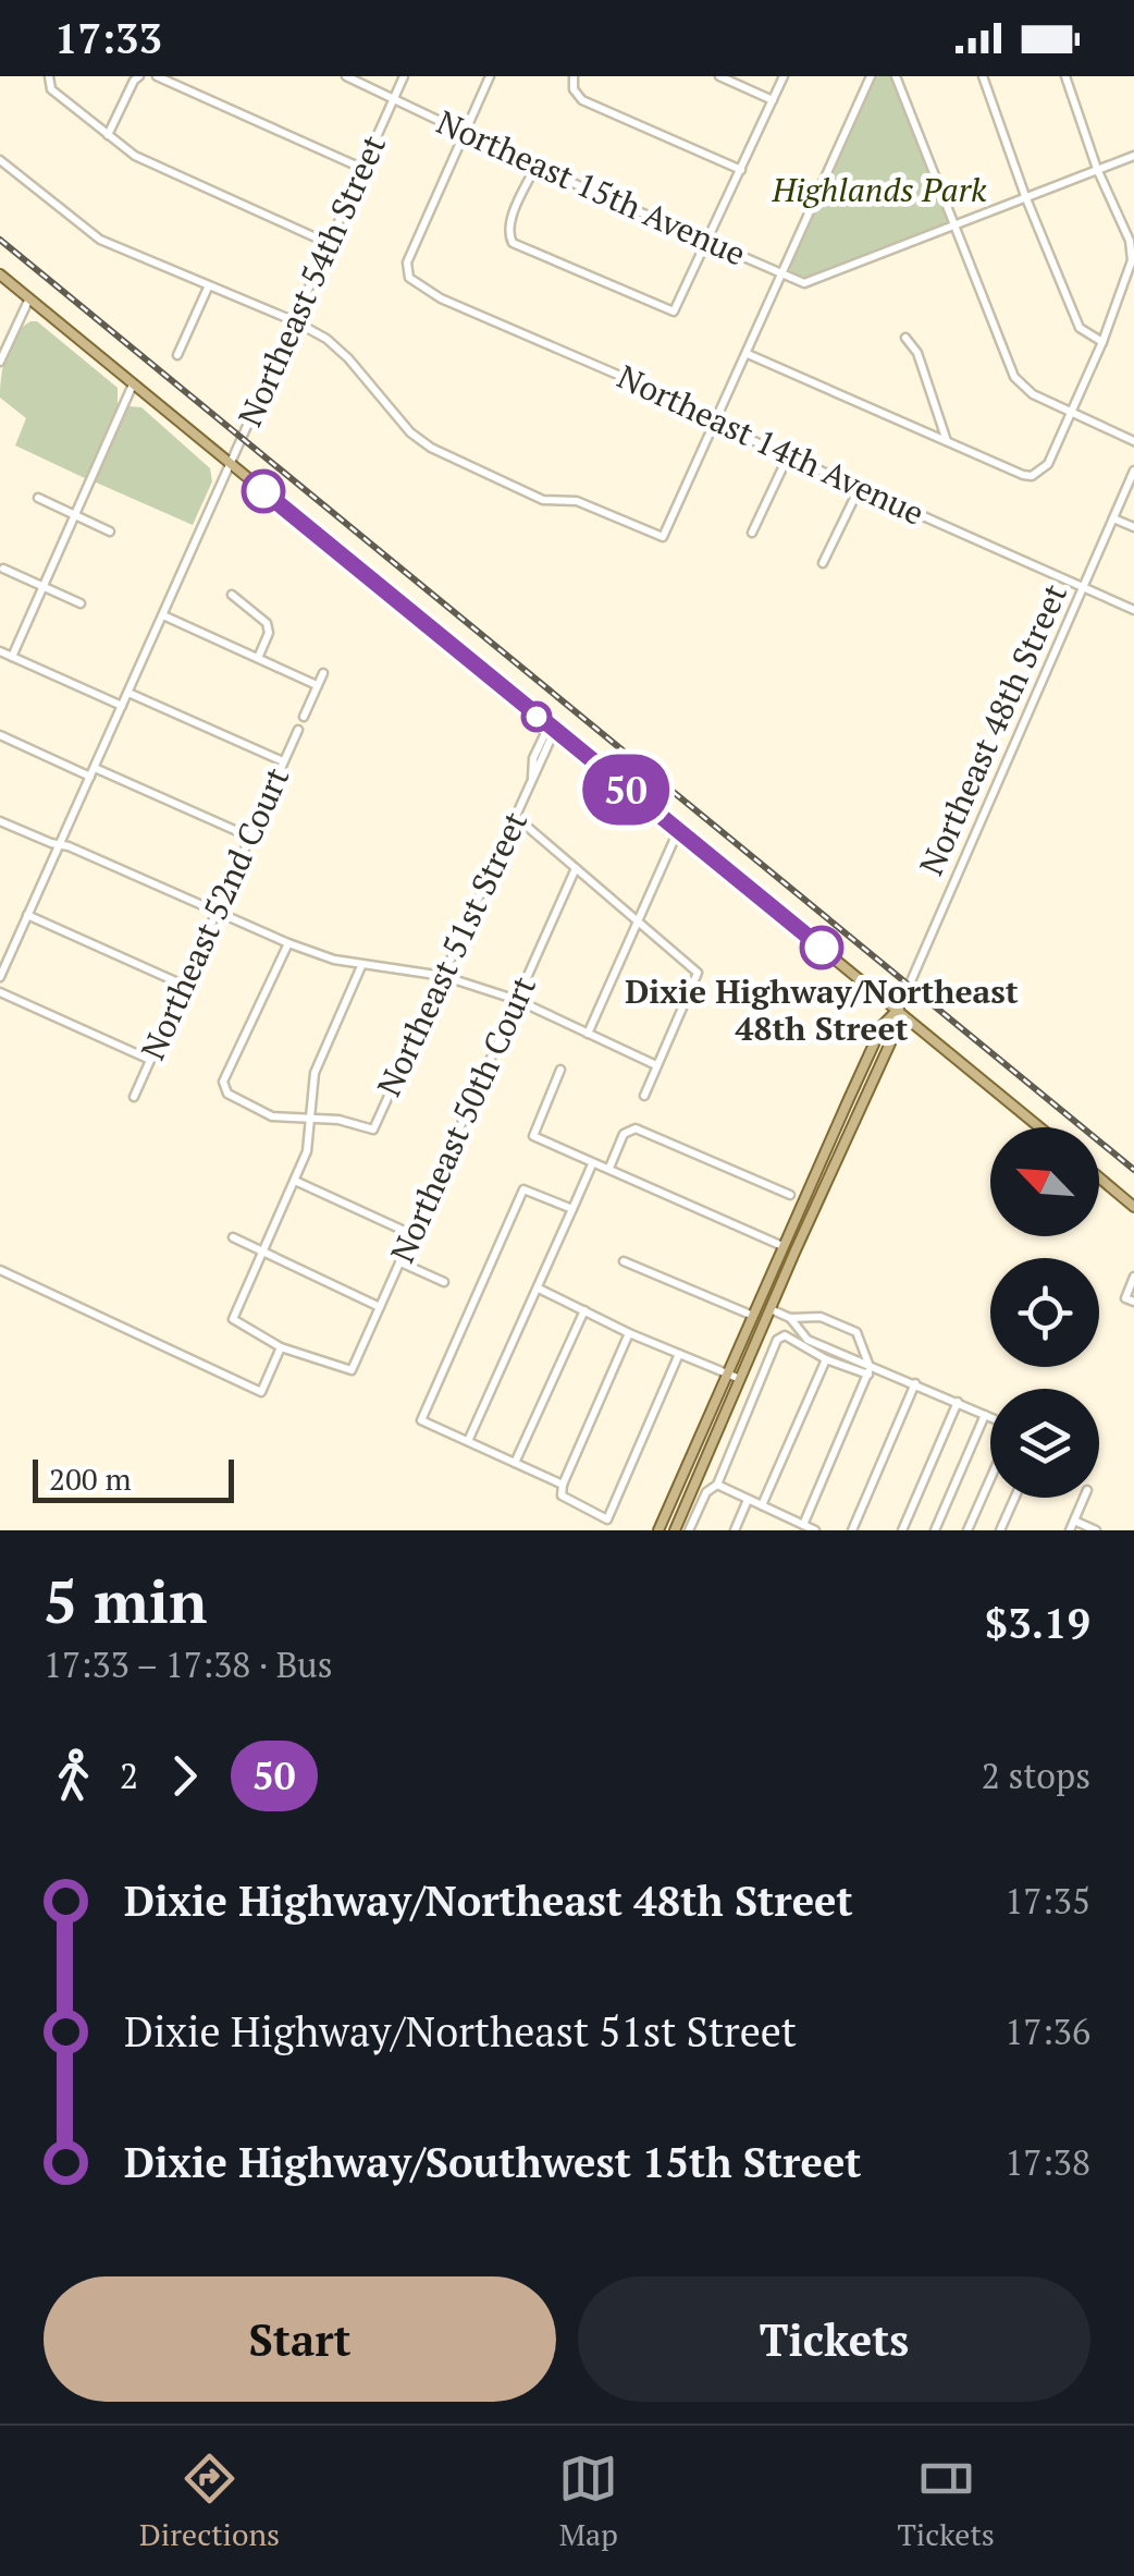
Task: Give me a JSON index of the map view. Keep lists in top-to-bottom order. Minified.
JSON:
{"streets":{"main road":["Northeast 48th Street"],"street":["Northeast 15th Avenue","Northeast 54th Street","Northeast 14th Avenue","Northeast 52nd Court","Northeast 51st Street","Northeast 50th Court"]},"crossings":[["Northeast 15th Avenue","Northeast 54th Street"],["Northeast 15th Avenue","Northeast 14th Avenue"],["Northeast 14th Avenue","Northeast 48th Street"]],"parks":["Highlands Park"],"places":["Dixie Highway/Northeast 48th Street"],"lines":["bus line 50"],"scale_bar":"200 m","north":"top left","page":{"status":"17:33","on_map":"50","scale":"200 m","heading":["5 min","17:33 – 17:38 · Bus","$3.19"],"legs":["2","50","2 stops"],"list":[{"name":"Dixie Highway/Northeast 48th Street","value":"17:35"},{"name":"Dixie Highway/Northeast 51st Street","value":"17:36"},{"name":"Dixie Highway/Southwest 15th Street","value":"17:38"}],"buttons":["Start","Tickets"],"tabs":["Directions","Map","Tickets"]}}
